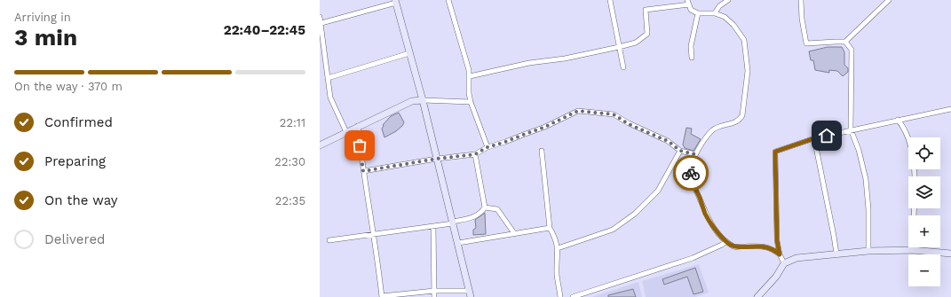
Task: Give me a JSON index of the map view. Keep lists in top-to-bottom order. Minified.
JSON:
{"page":{"heading":["3 min","Arriving in","22:40–22:45"],"bar":"On the way · 370 m","list":[["Confirmed","22:11"],["Preparing","22:30"],["On the way","22:35"],"Delivered"],"map_buttons":["+","−"]}}
